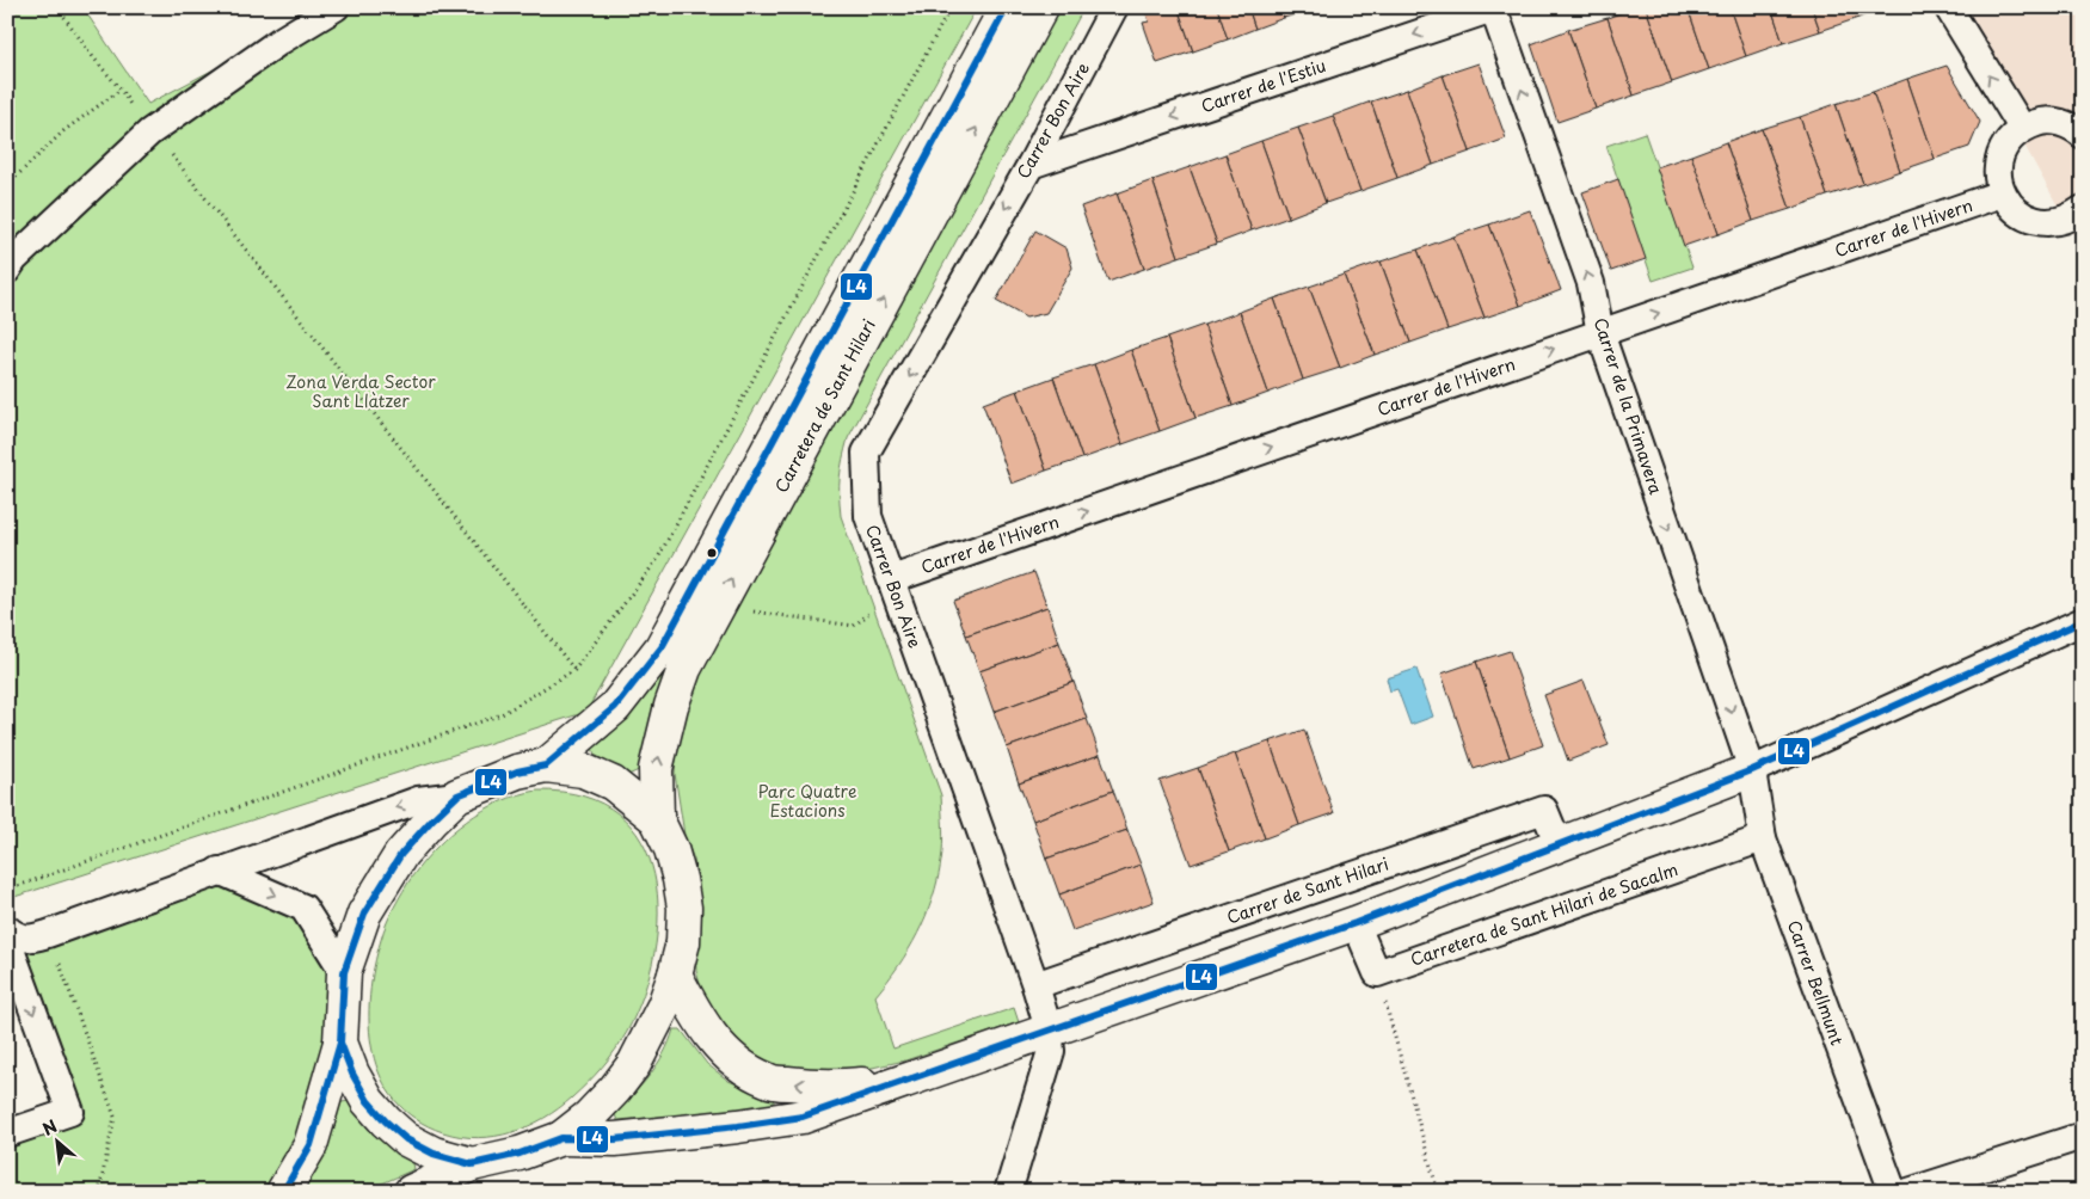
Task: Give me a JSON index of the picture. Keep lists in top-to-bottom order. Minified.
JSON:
{"streets":{"street":["Carrer de l'Estiu","Carrer Bon Aire","Carrer de l'Hivern","Carretera de Sant Hilari","Carrer de la Primavera","Carrer de Sant Hilari","Carretera de Sant Hilari de Sacalm","Carrer Bellmunt"]},"crossings":[["Carrer de l'Estiu","Carrer Bon Aire"],["Carrer de l'Estiu","Carrer de la Primavera"],["Carrer Bon Aire","Carrer de l'Hivern"],["Carrer Bon Aire","Carrer de Sant Hilari"],["Carrer de l'Hivern","Carrer de la Primavera"],["Carrer de la Primavera","Carrer Bellmunt"],["Carretera de Sant Hilari de Sacalm","Carrer Bellmunt"]],"one_way":["Carrer de l'Estiu","Carrer de l'Hivern"],"parks":["Zona Verda Sector Sant Llàtzer","Parc Quatre Estacions"],"lines":["transit line L4"],"north":"top left"}
